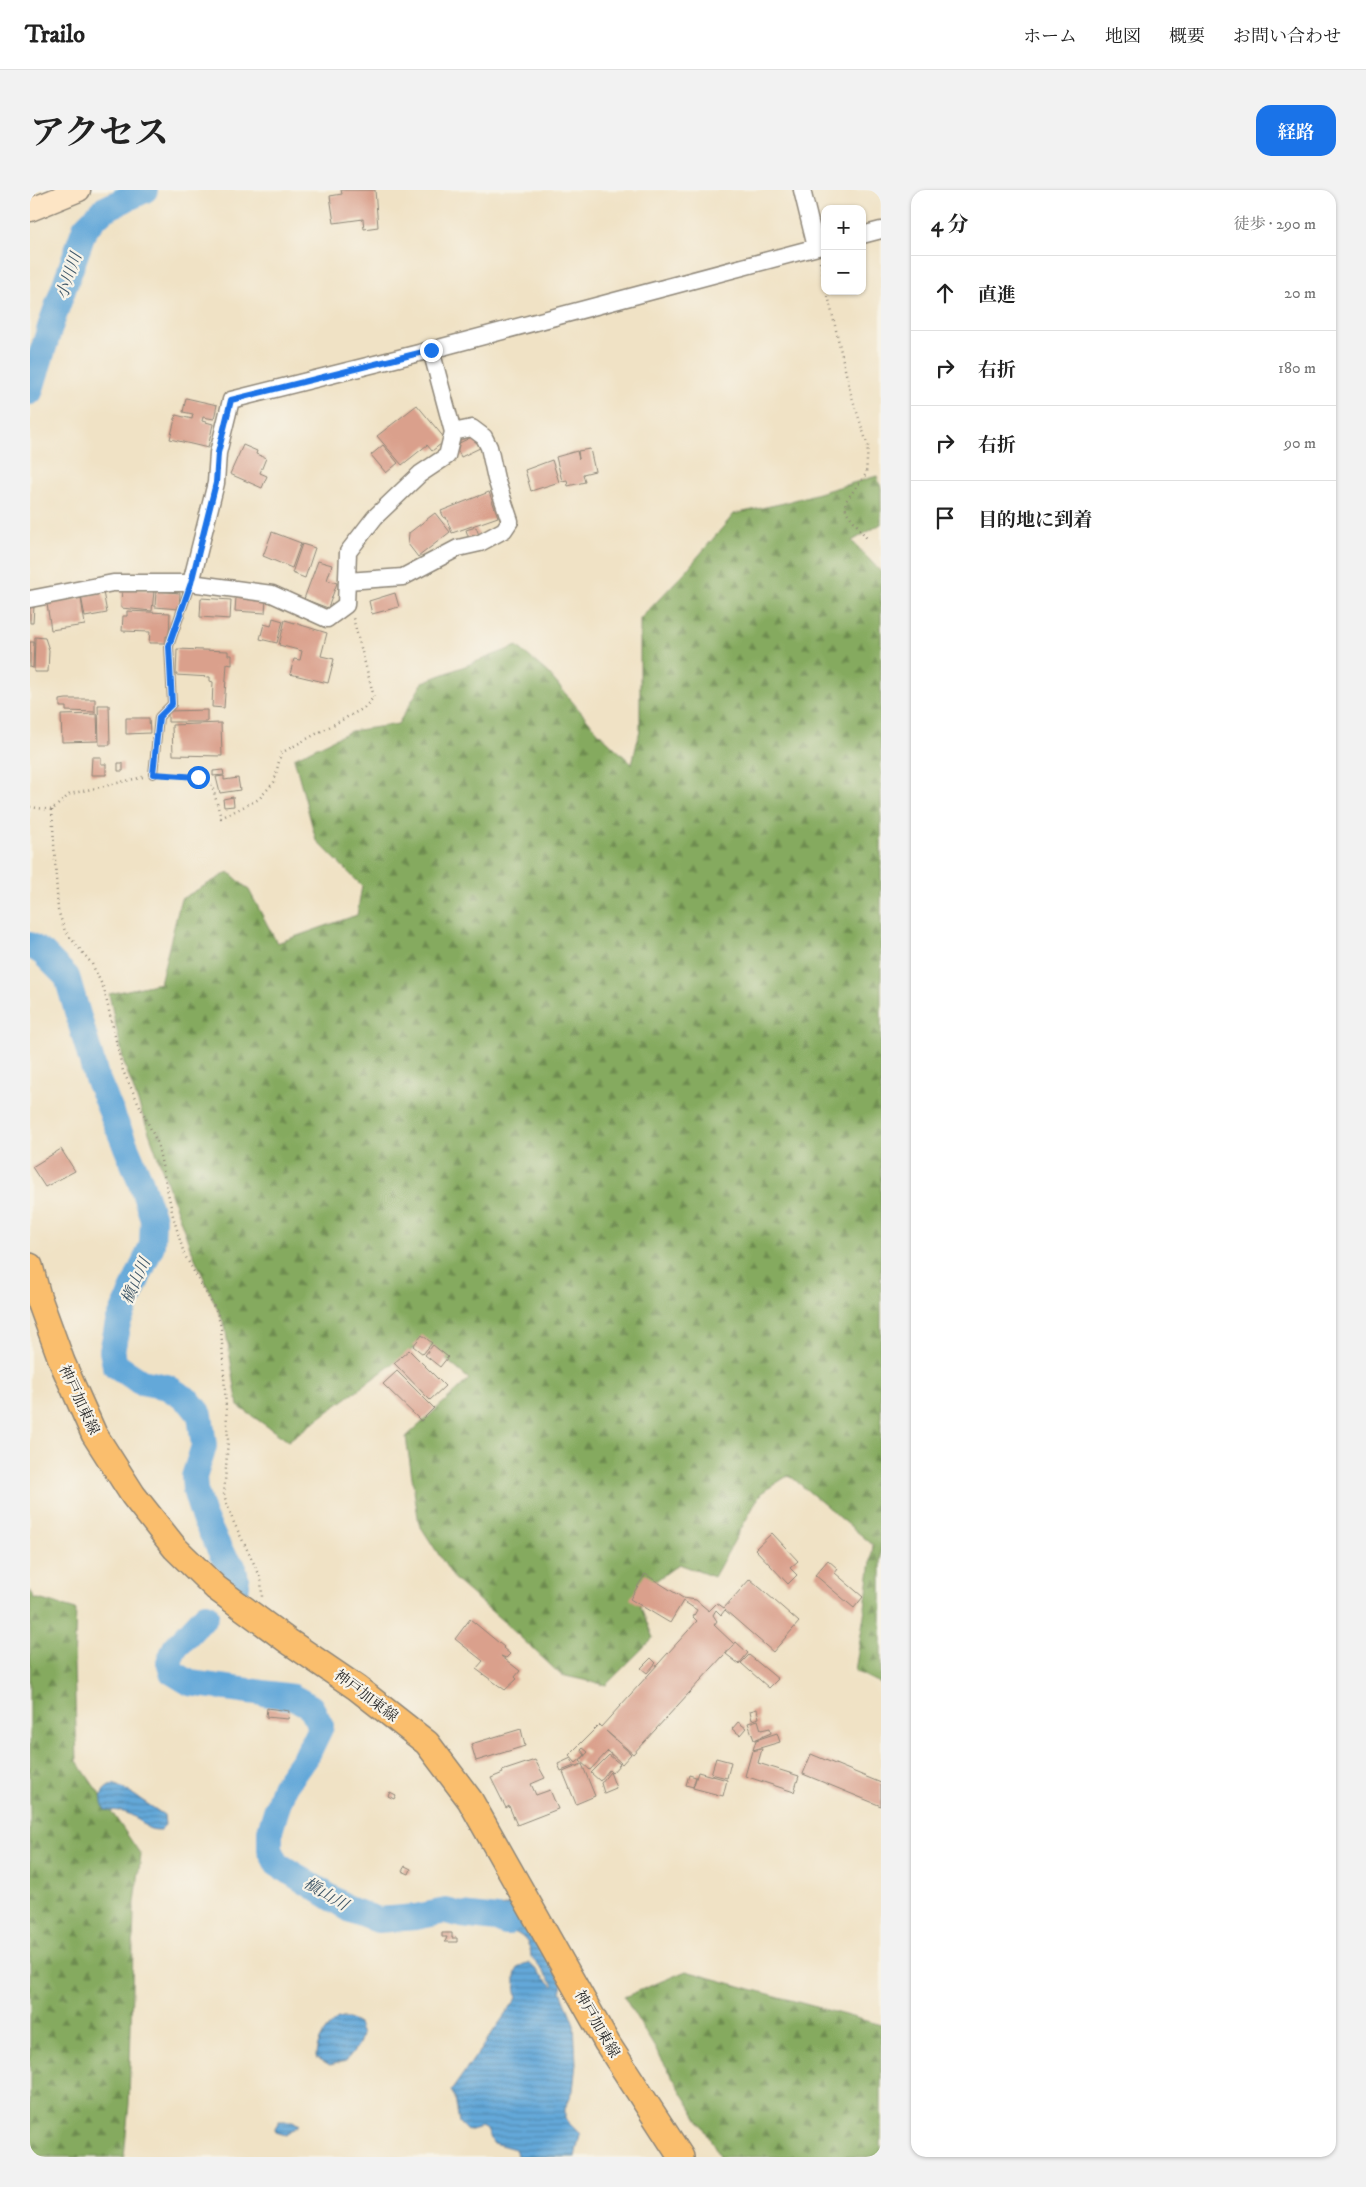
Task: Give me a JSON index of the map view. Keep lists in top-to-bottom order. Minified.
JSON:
{"streets":{"main road":["神戸加東線"]},"water":["小川川","槇山川"],"page":{"header":"Trailo","nav":["ホーム","地図","概要","お問い合わせ"],"title":"アクセス","buttons":"経路","heading":["4 分","徒歩 · 290 m"],"map_buttons":["+","−"],"list":[["直進","20 m"],["右折","180 m"],["右折","90 m"],"目的地に到着"]}}
